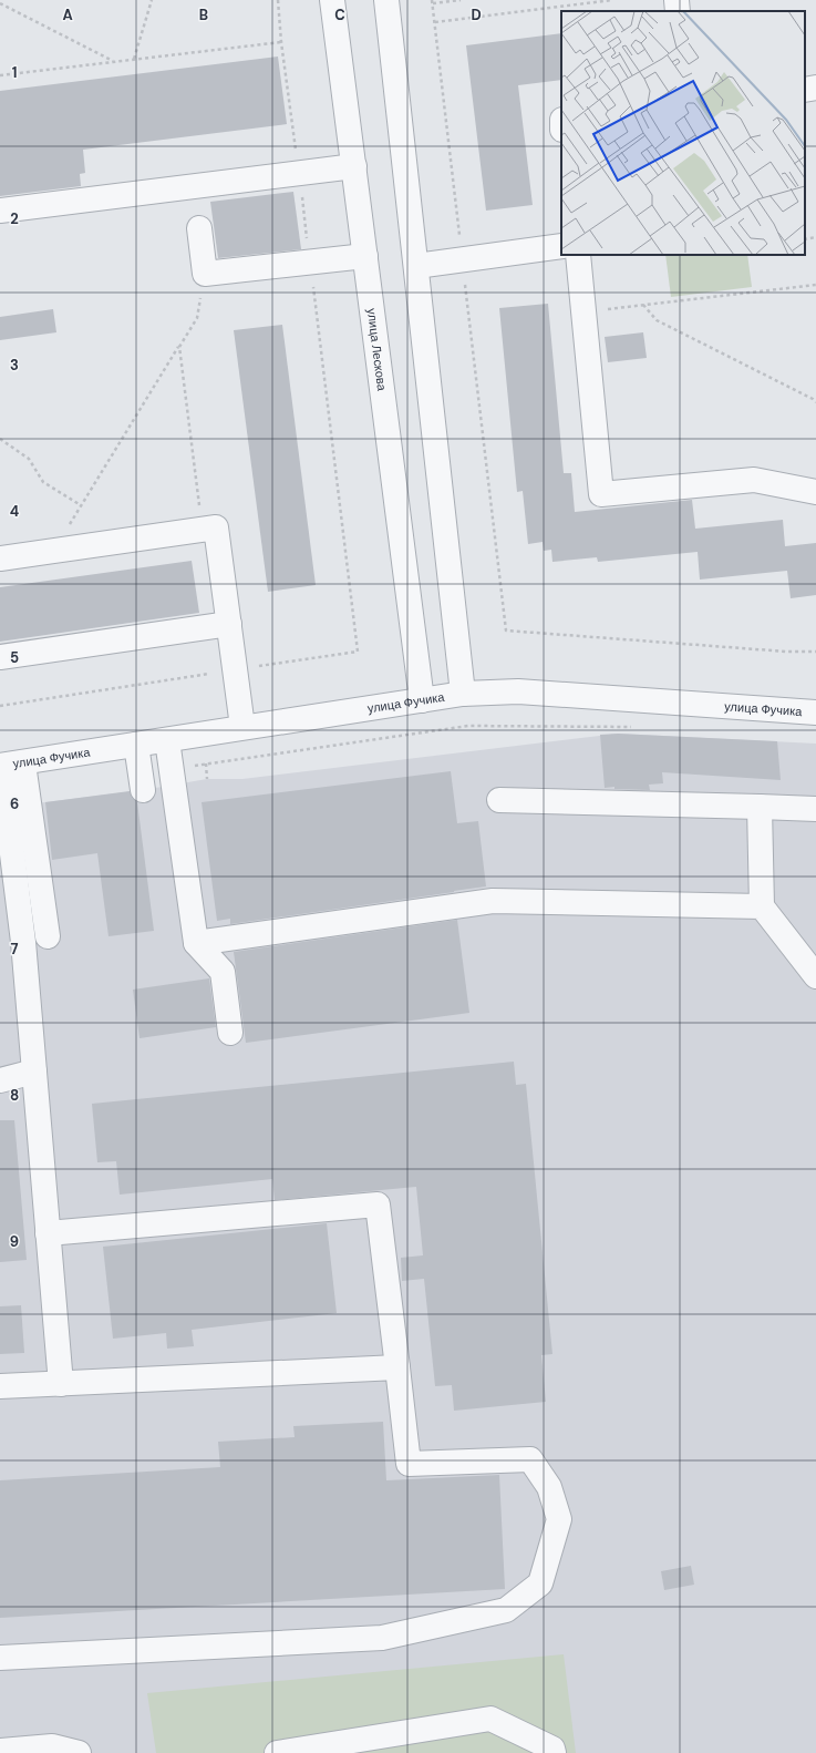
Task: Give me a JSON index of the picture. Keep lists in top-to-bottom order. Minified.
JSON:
{"streets":{"street":["улица Лескова","улица Фучика"]},"crossings":[["улица Лескова","улица Фучика"]],"grid":{"columns":["A","B","C","D"],"rows":["1","2","3","4","5","6","7","8","9"]}}
